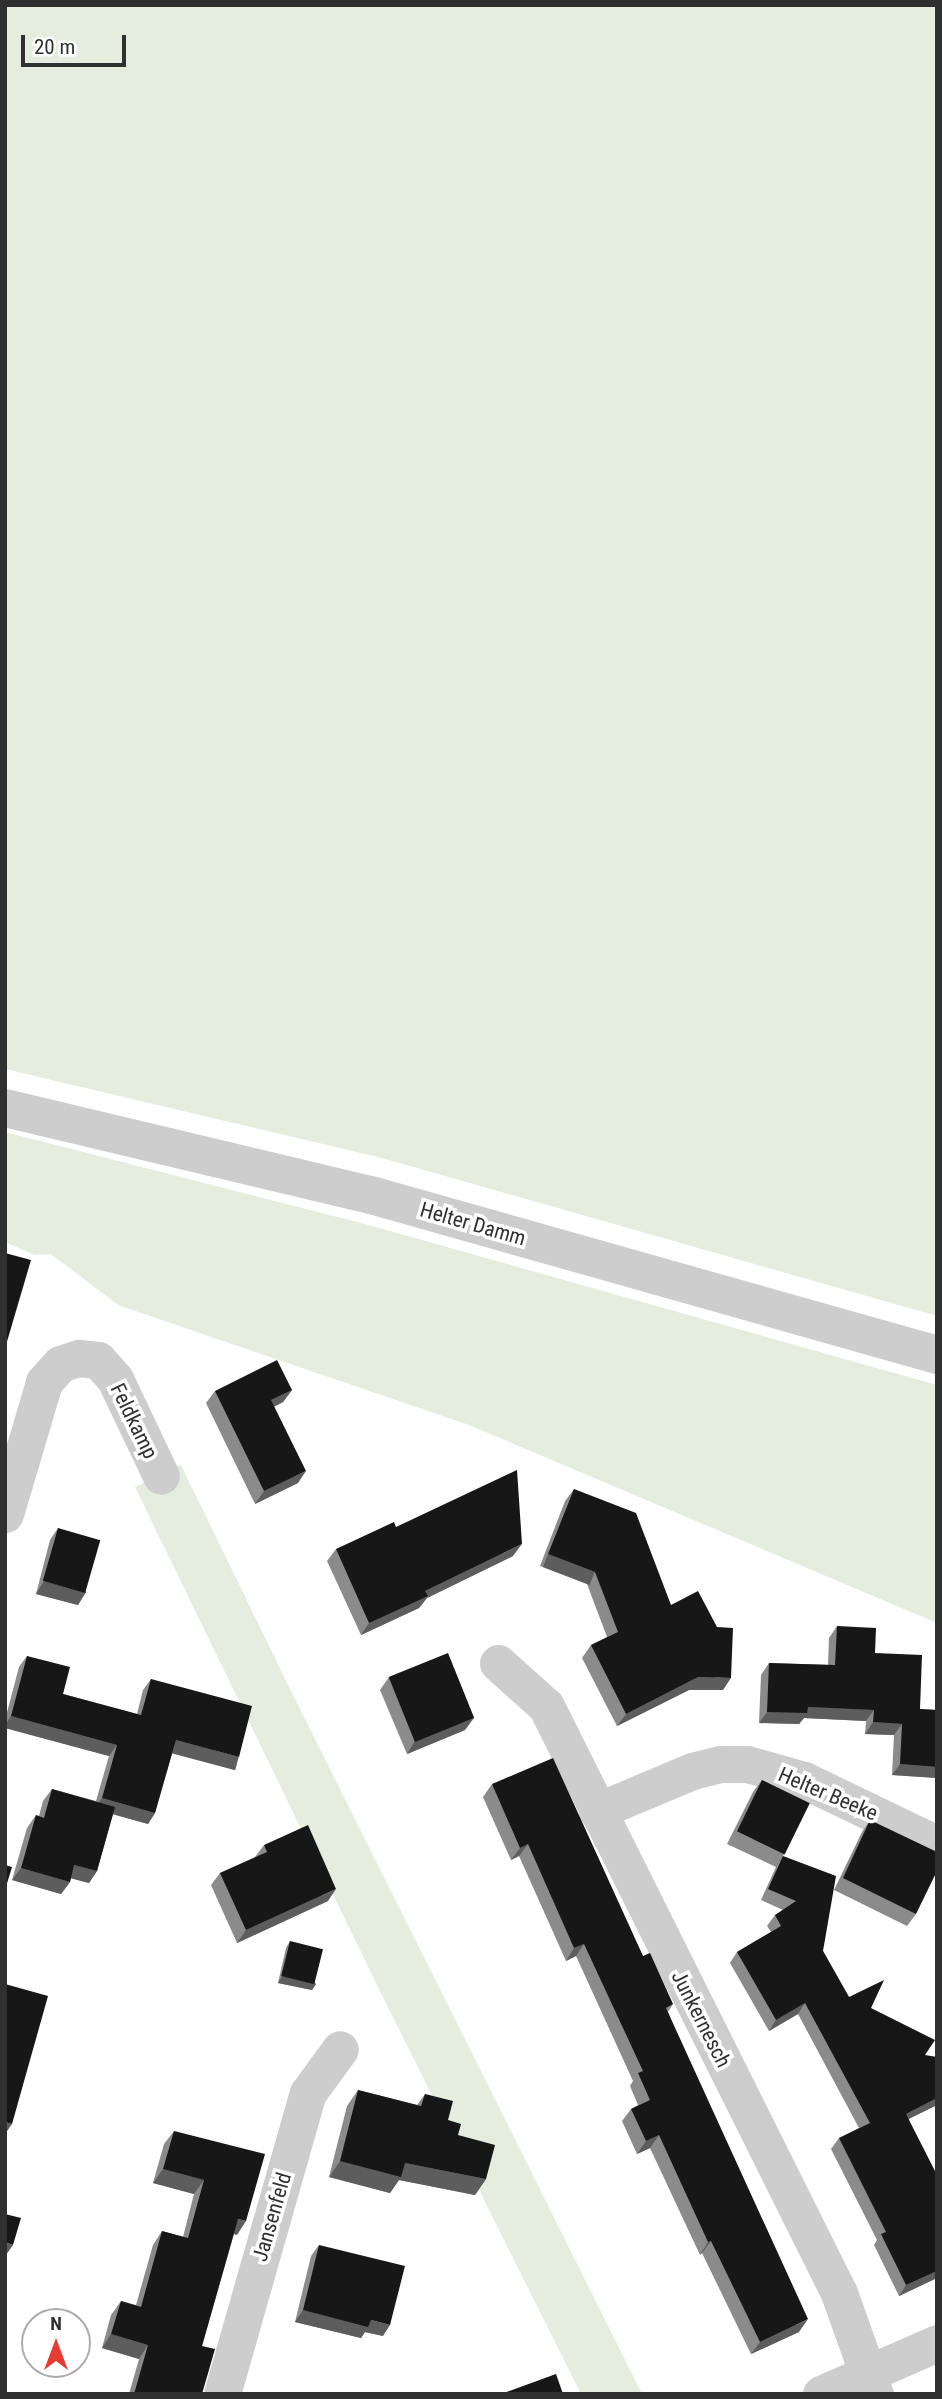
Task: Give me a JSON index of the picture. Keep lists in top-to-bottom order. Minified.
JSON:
{"streets":{"street":["Helter Damm","Feldkamp","Helter Beeke","Junkernesch","Jansenfeld"]},"crossings":[["Helter Beeke","Junkernesch"]],"scale_bar":"20 m","north":"top"}
